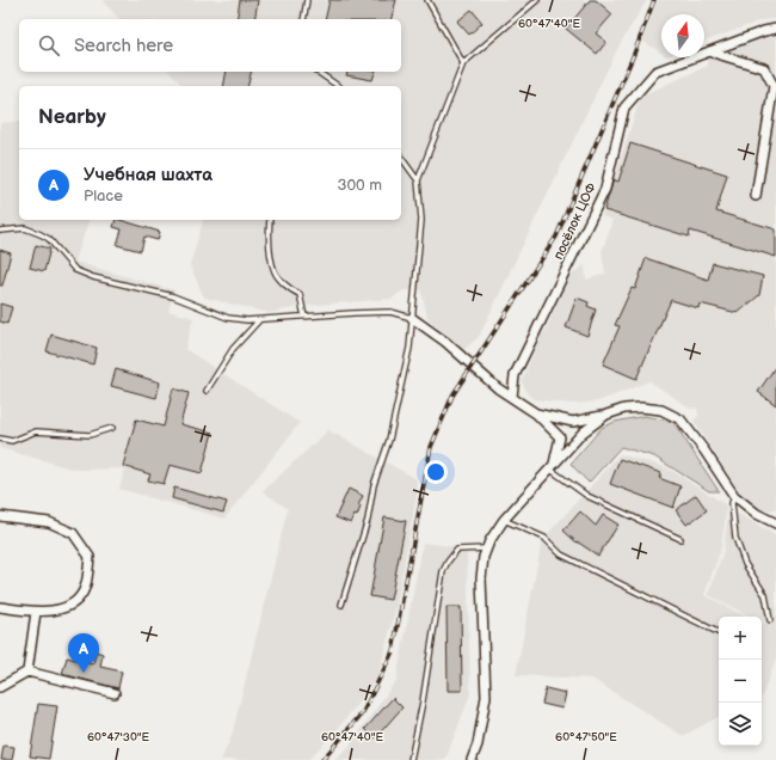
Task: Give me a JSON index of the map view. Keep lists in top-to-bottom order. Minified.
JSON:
{"streets":{"street":["посёлок ЦОФ"]},"north":"top","page":{"search":"Search here","heading":"Nearby","list":[{"mark":"A","name":"Учебная шахта","note":"Place","value":"300 m"}],"map_buttons":["+","−"],"pins":"A"},"coordinates":["60°47'40\"E","60°47'30\"E","60°47'50\"E"]}
